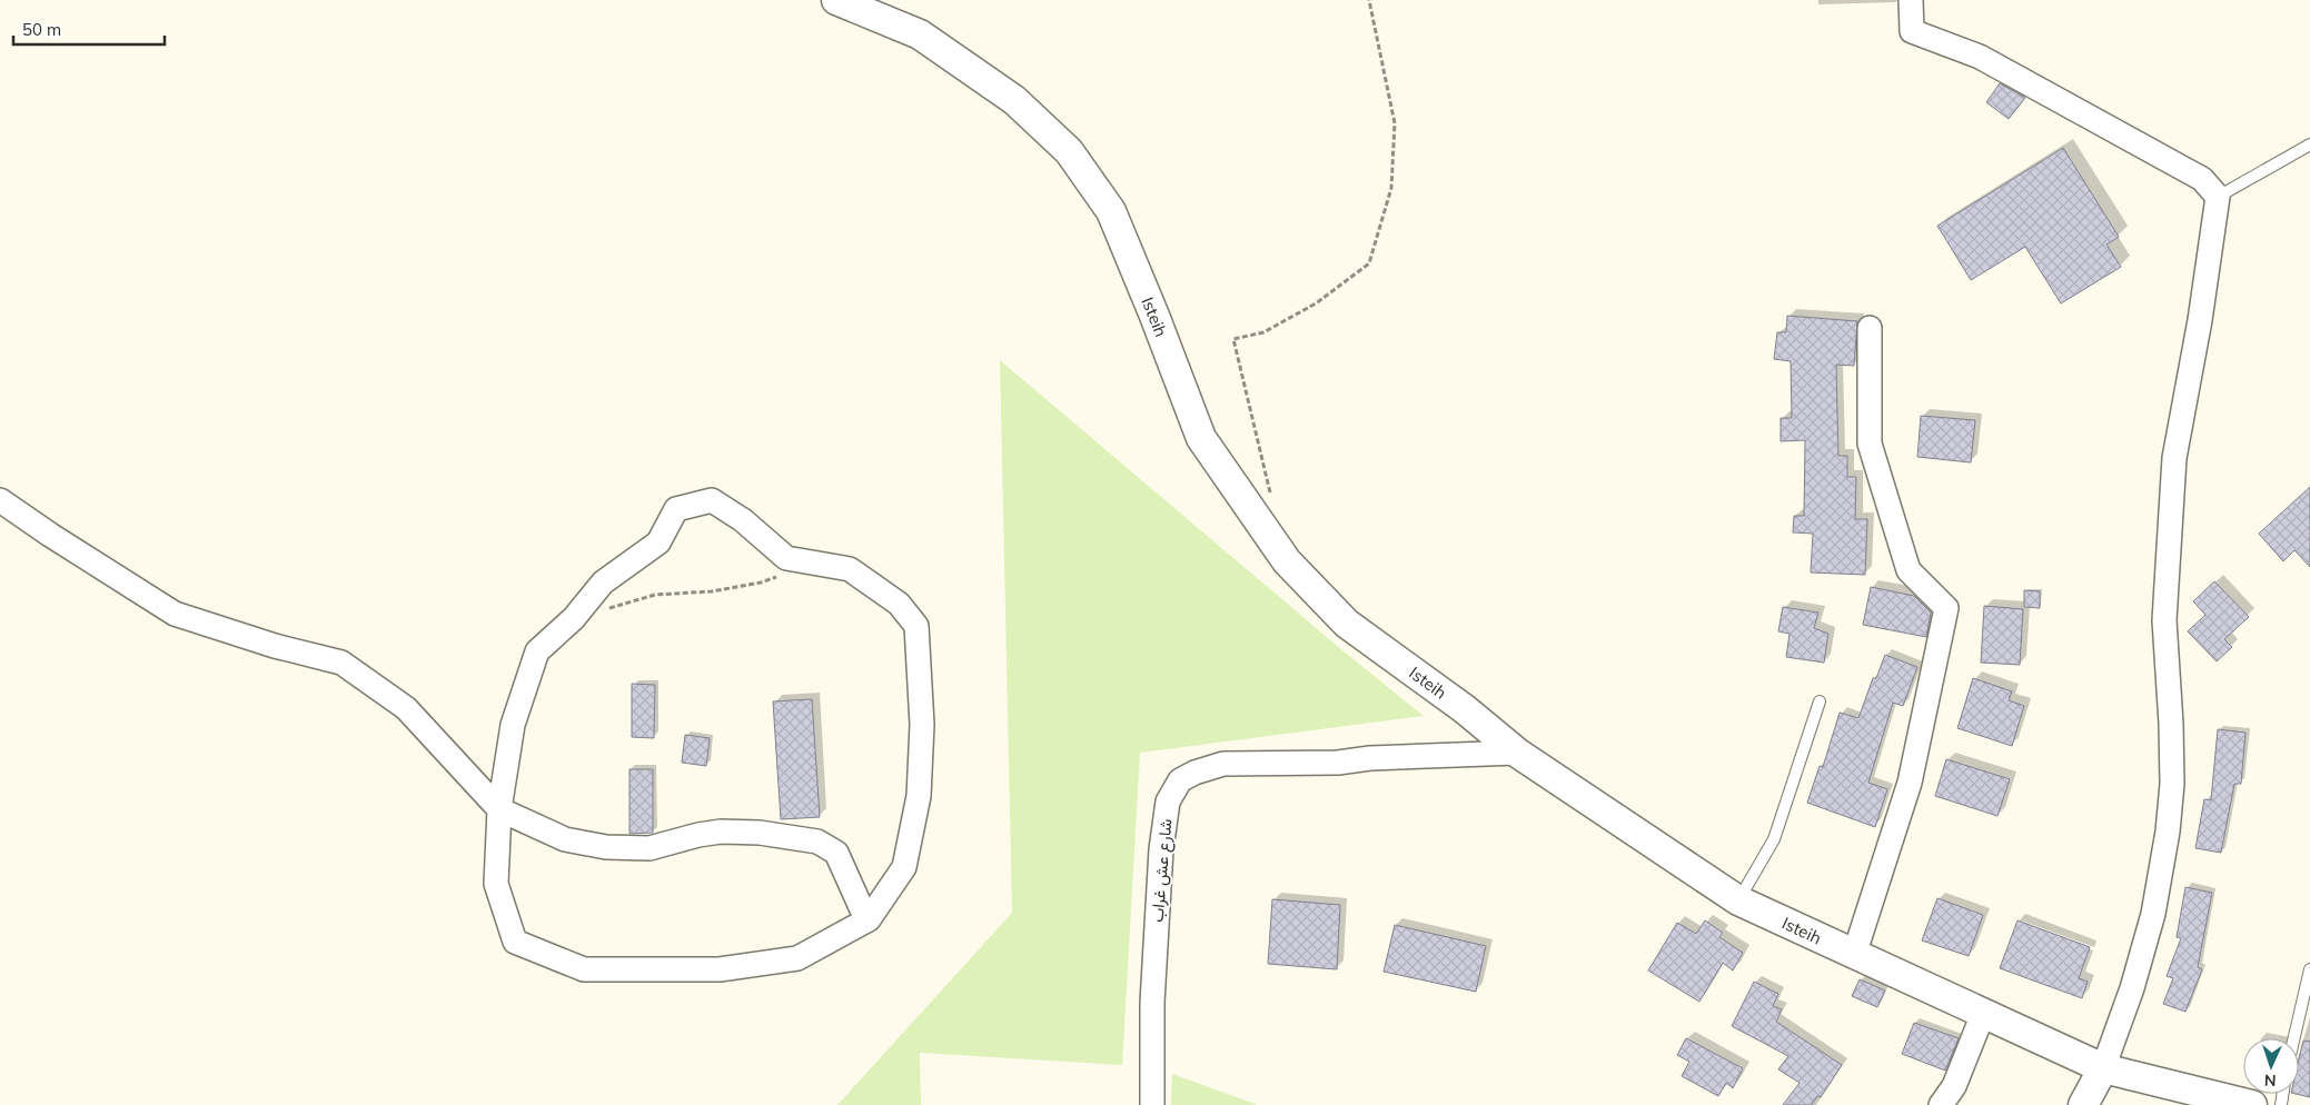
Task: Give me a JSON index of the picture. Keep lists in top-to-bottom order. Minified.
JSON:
{"streets":{"street":["Isteih","شارع عش غراب"]},"crossings":[["Isteih","شارع عش غراب"]],"scale_bar":"50 m","north":"bottom"}
